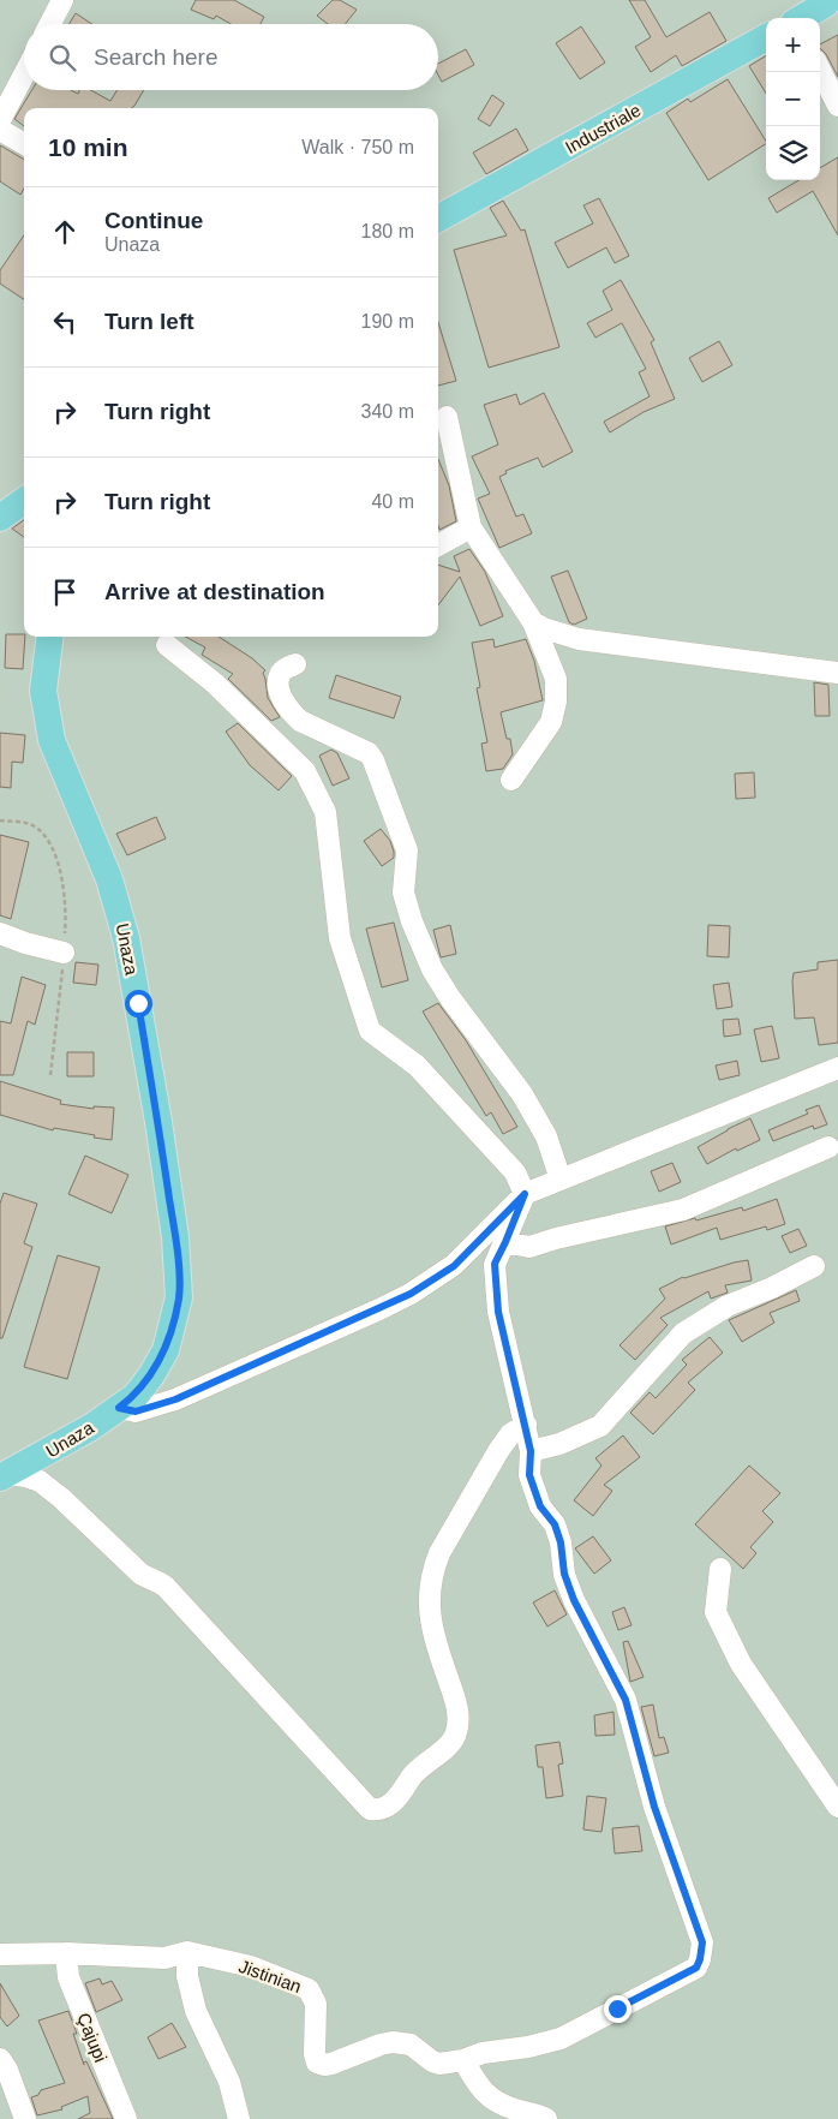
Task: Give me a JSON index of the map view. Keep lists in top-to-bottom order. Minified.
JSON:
{"streets":{"main road":["Industriale","Unaza"],"street":["Jistinian","Çajupi"]},"crossings":[["Jistinian","Çajupi"]],"page":{"map_buttons":["+","−"],"search":"Search here","heading":["10 min","Walk · 750 m"],"list":[["Continue","Unaza","180 m"],["Turn left","190 m"],["Turn right","340 m"],["Turn right","40 m"],"Arrive at destination"]}}
